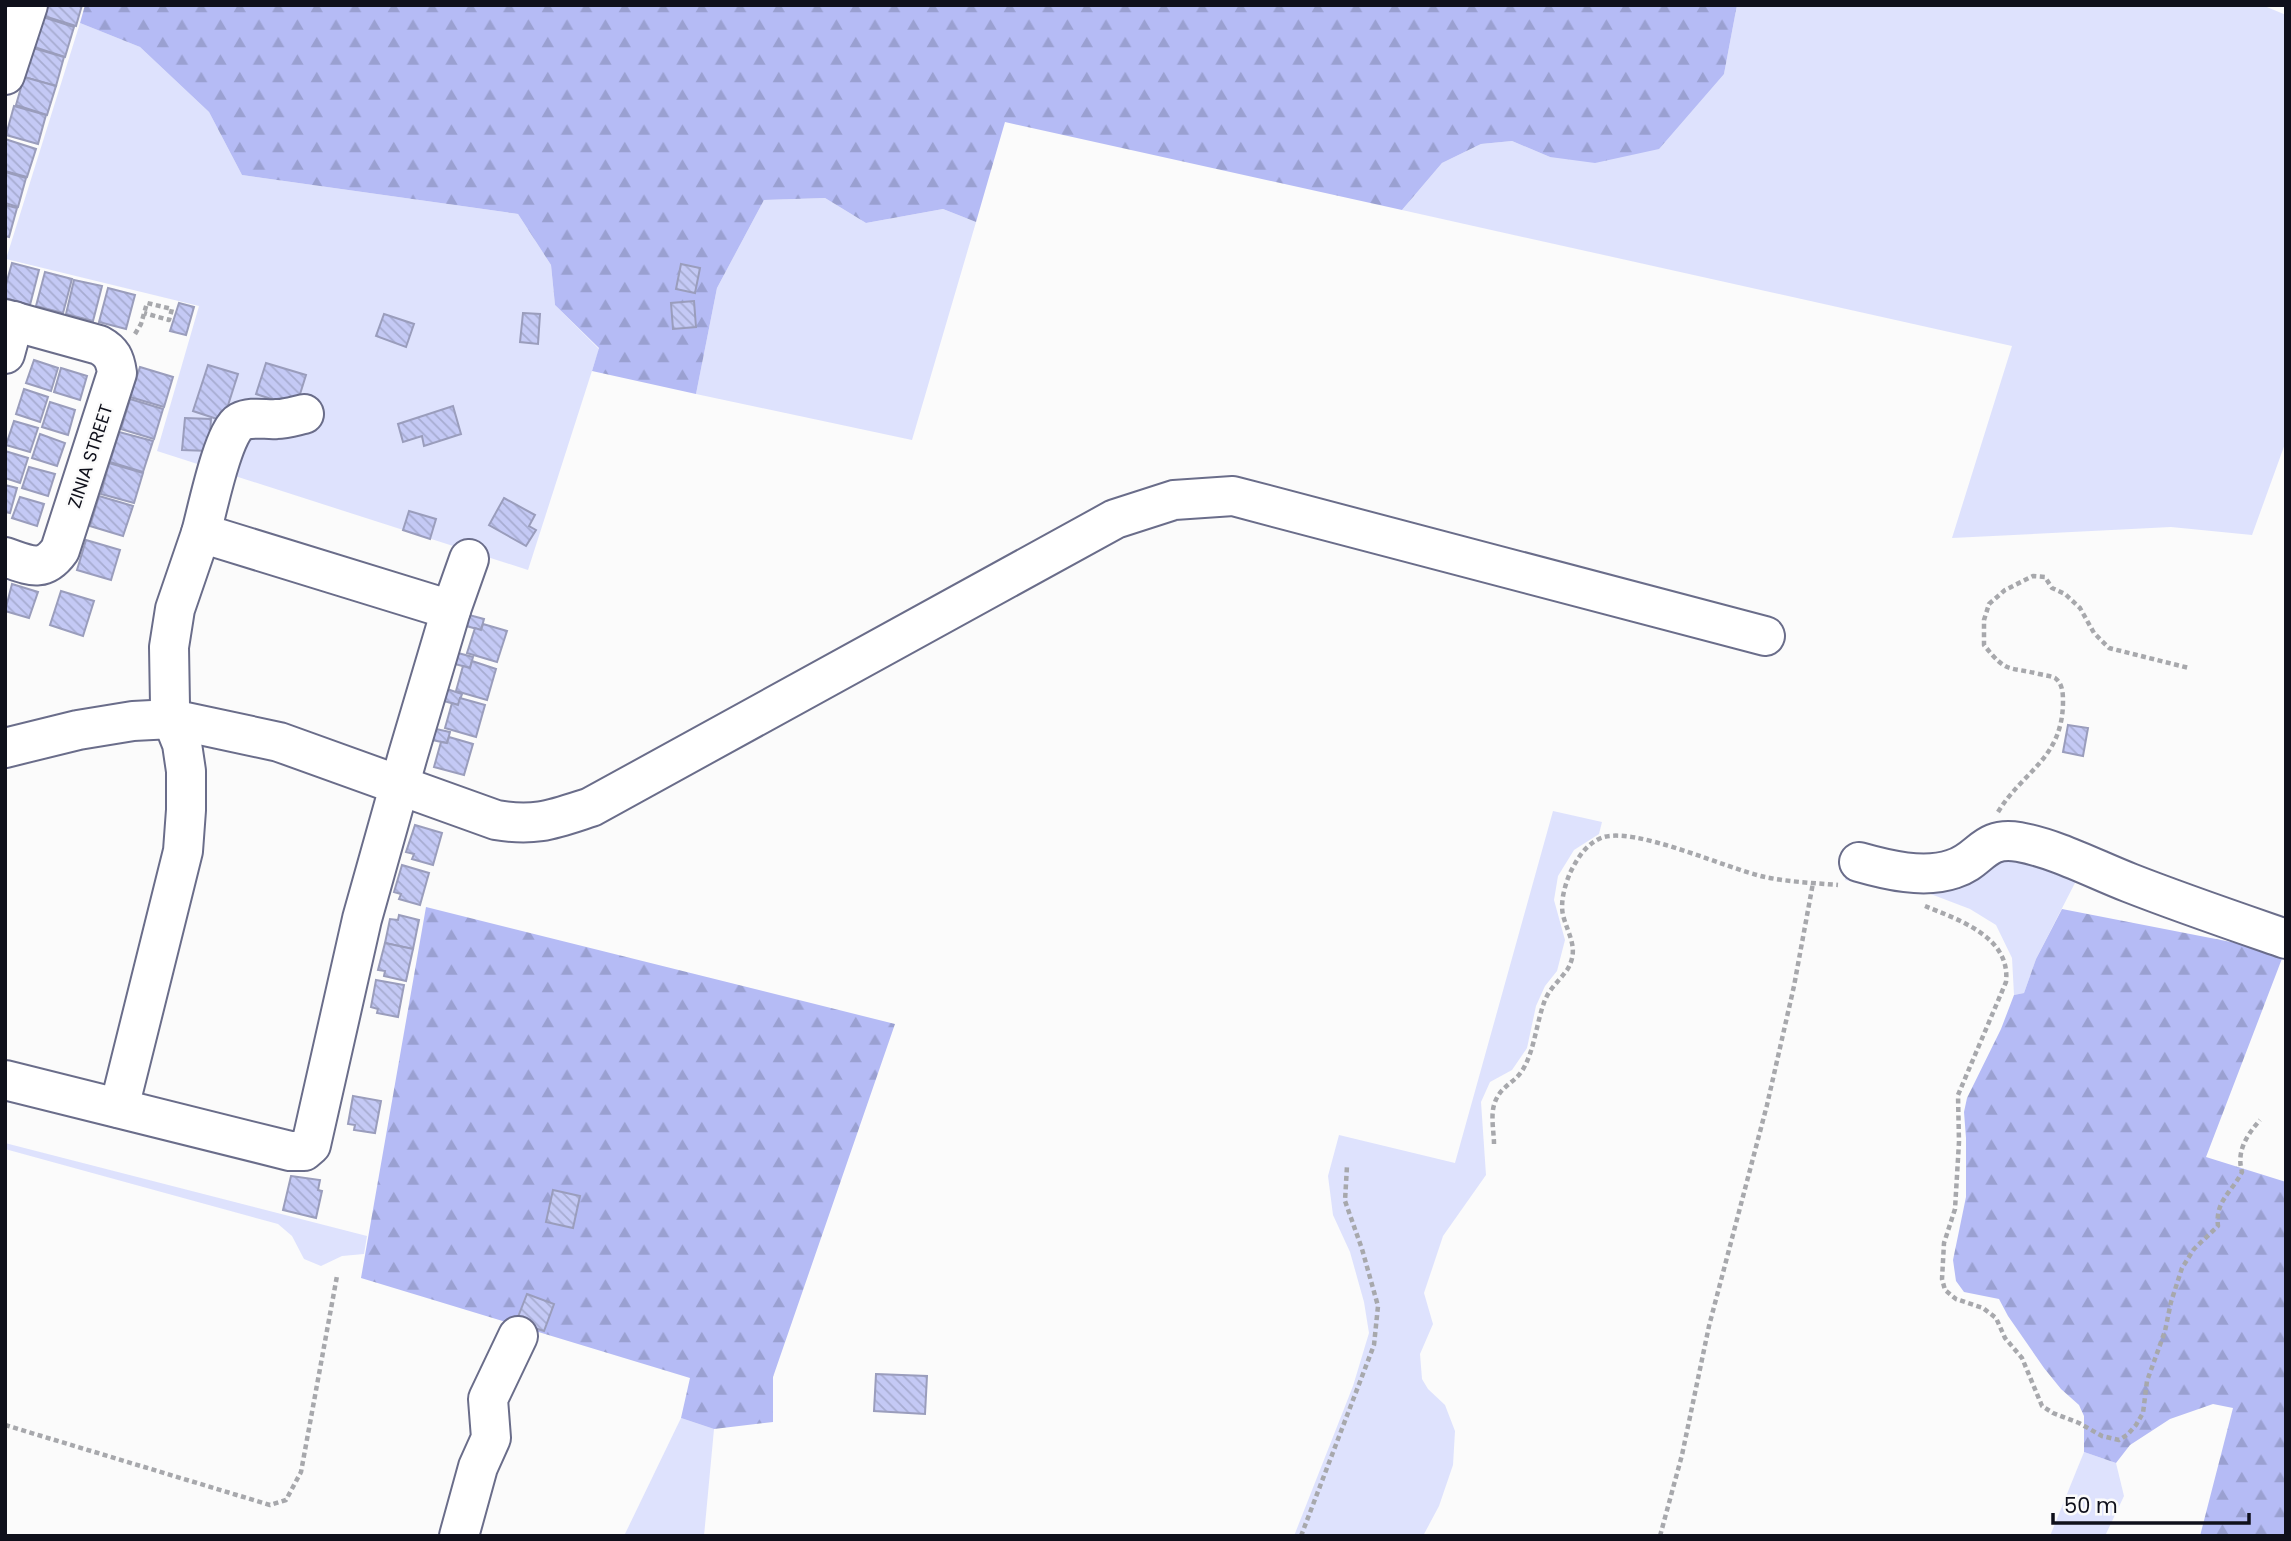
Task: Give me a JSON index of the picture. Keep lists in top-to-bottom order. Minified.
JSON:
{"streets":{"street":["ZINIA STREET"]},"scale_bar":"50 m"}
